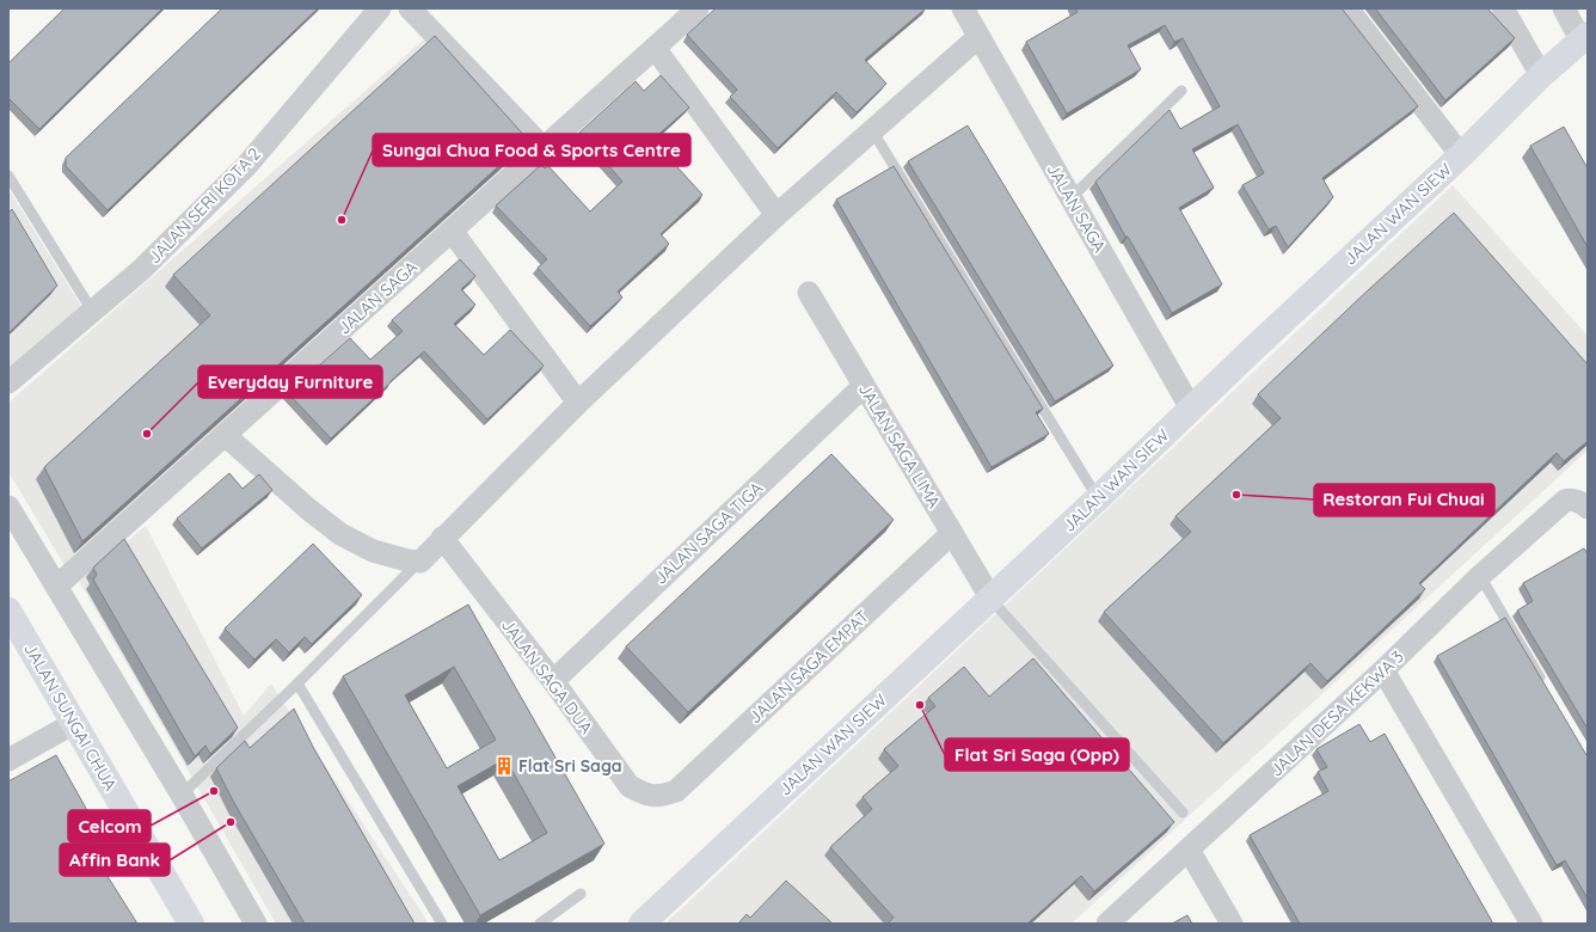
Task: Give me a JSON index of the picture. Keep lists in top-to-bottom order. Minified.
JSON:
{"streets":{"street":["JALAN SERI KOTA 2","JALAN SAGA","JALAN WAN SIEW","JALAN SAGA LIMA","JALAN SAGA TIGA","JALAN SAGA EMPAT","JALAN SAGA DUA","JALAN DESA KEKWA 3","JALAN SUNGAI CHUA"]},"crossings":[["JALAN SAGA","JALAN WAN SIEW"],["JALAN WAN SIEW","JALAN SAGA LIMA"],["JALAN SAGA LIMA","JALAN SAGA TIGA"],["JALAN SAGA LIMA","JALAN SAGA EMPAT"],["JALAN SAGA TIGA","JALAN SAGA DUA"],["JALAN SAGA EMPAT","JALAN SAGA DUA"]],"places":{"other":["Sungai Chua Food & Sports Centre","Everyday Furniture","Restoran Fui Chuai","Flat Sri Saga (Opp)","Celcom","Affin Bank"],"building":["Flat Sri Saga"]}}
